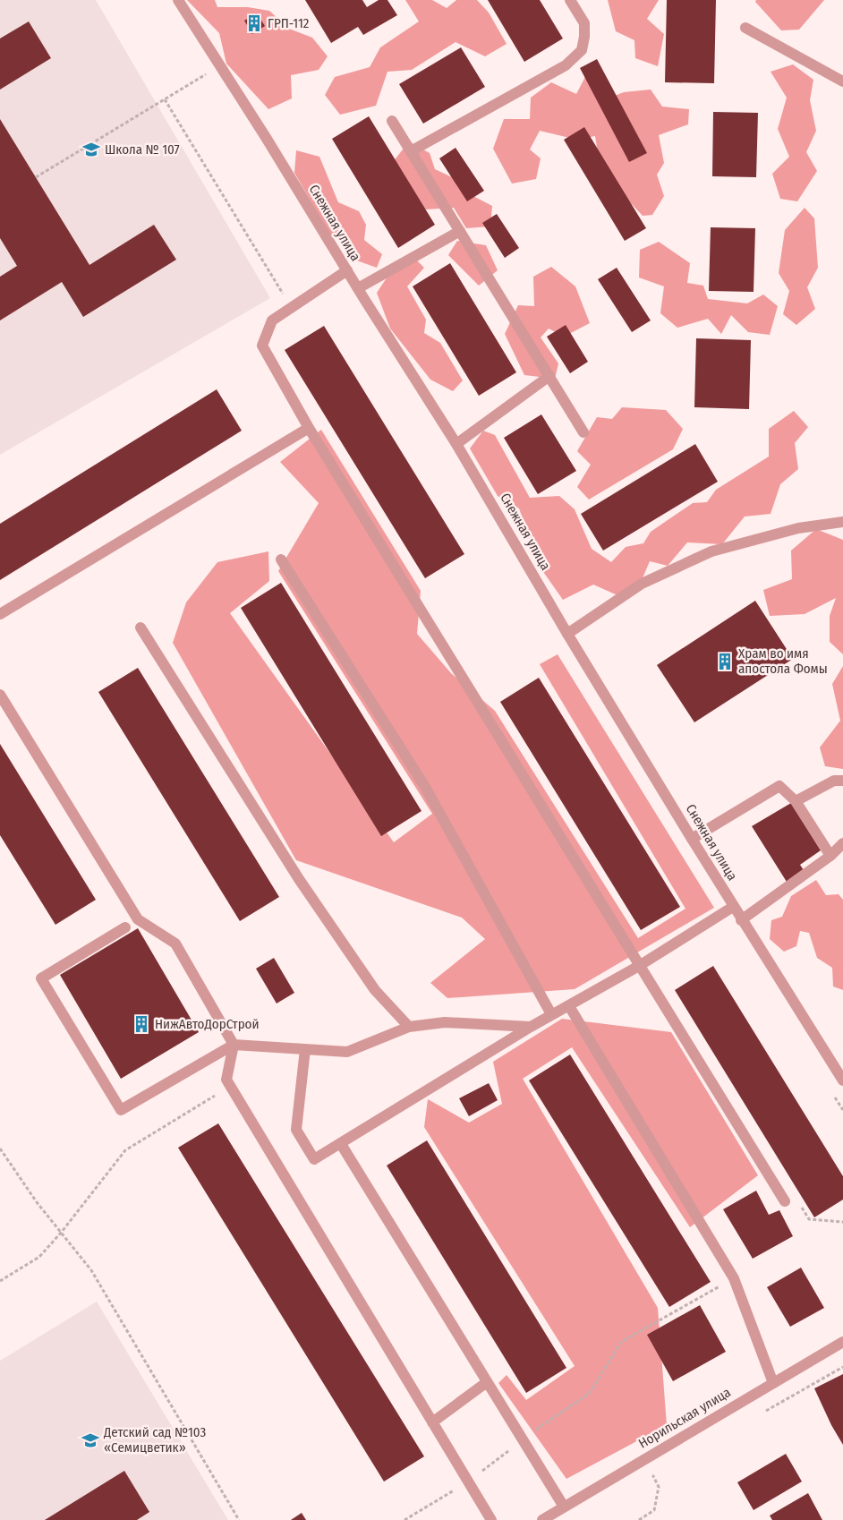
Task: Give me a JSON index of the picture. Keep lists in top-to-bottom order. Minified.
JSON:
{"streets":{"street":["Снежная улица","Норильская улица"]},"places":{"building":["ГРП-112","Храм во имя апостола Фомы","НижАвтоДорСтрой"],"school or university":["Школа № 107","Детский сад №103 «Семицветик»"]}}
